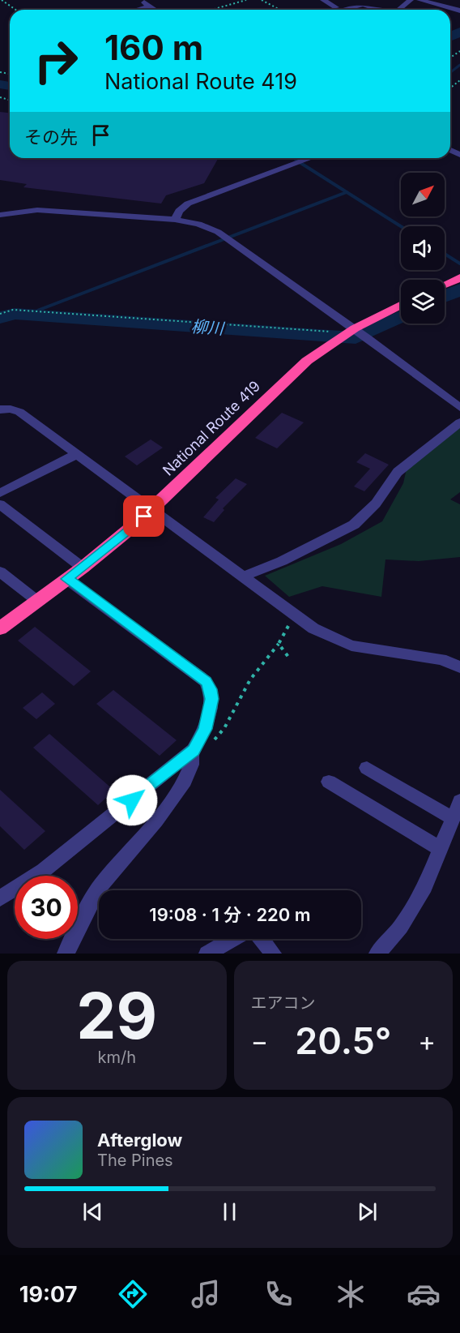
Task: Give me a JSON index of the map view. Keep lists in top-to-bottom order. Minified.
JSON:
{"streets":{"highway":["National Route 419"]},"water":["柳川"],"north":"top right","page":{"turn":["160 m","National Route 419"],"then":"その先","limit":"30","trip":"19:08 · 1 分 · 220 m","tile":[["29","km/h"],"エアコン"],"heat":["−","20.5°","+"],"song":["Afterglow","The Pines"],"tabs":"19:07"}}
